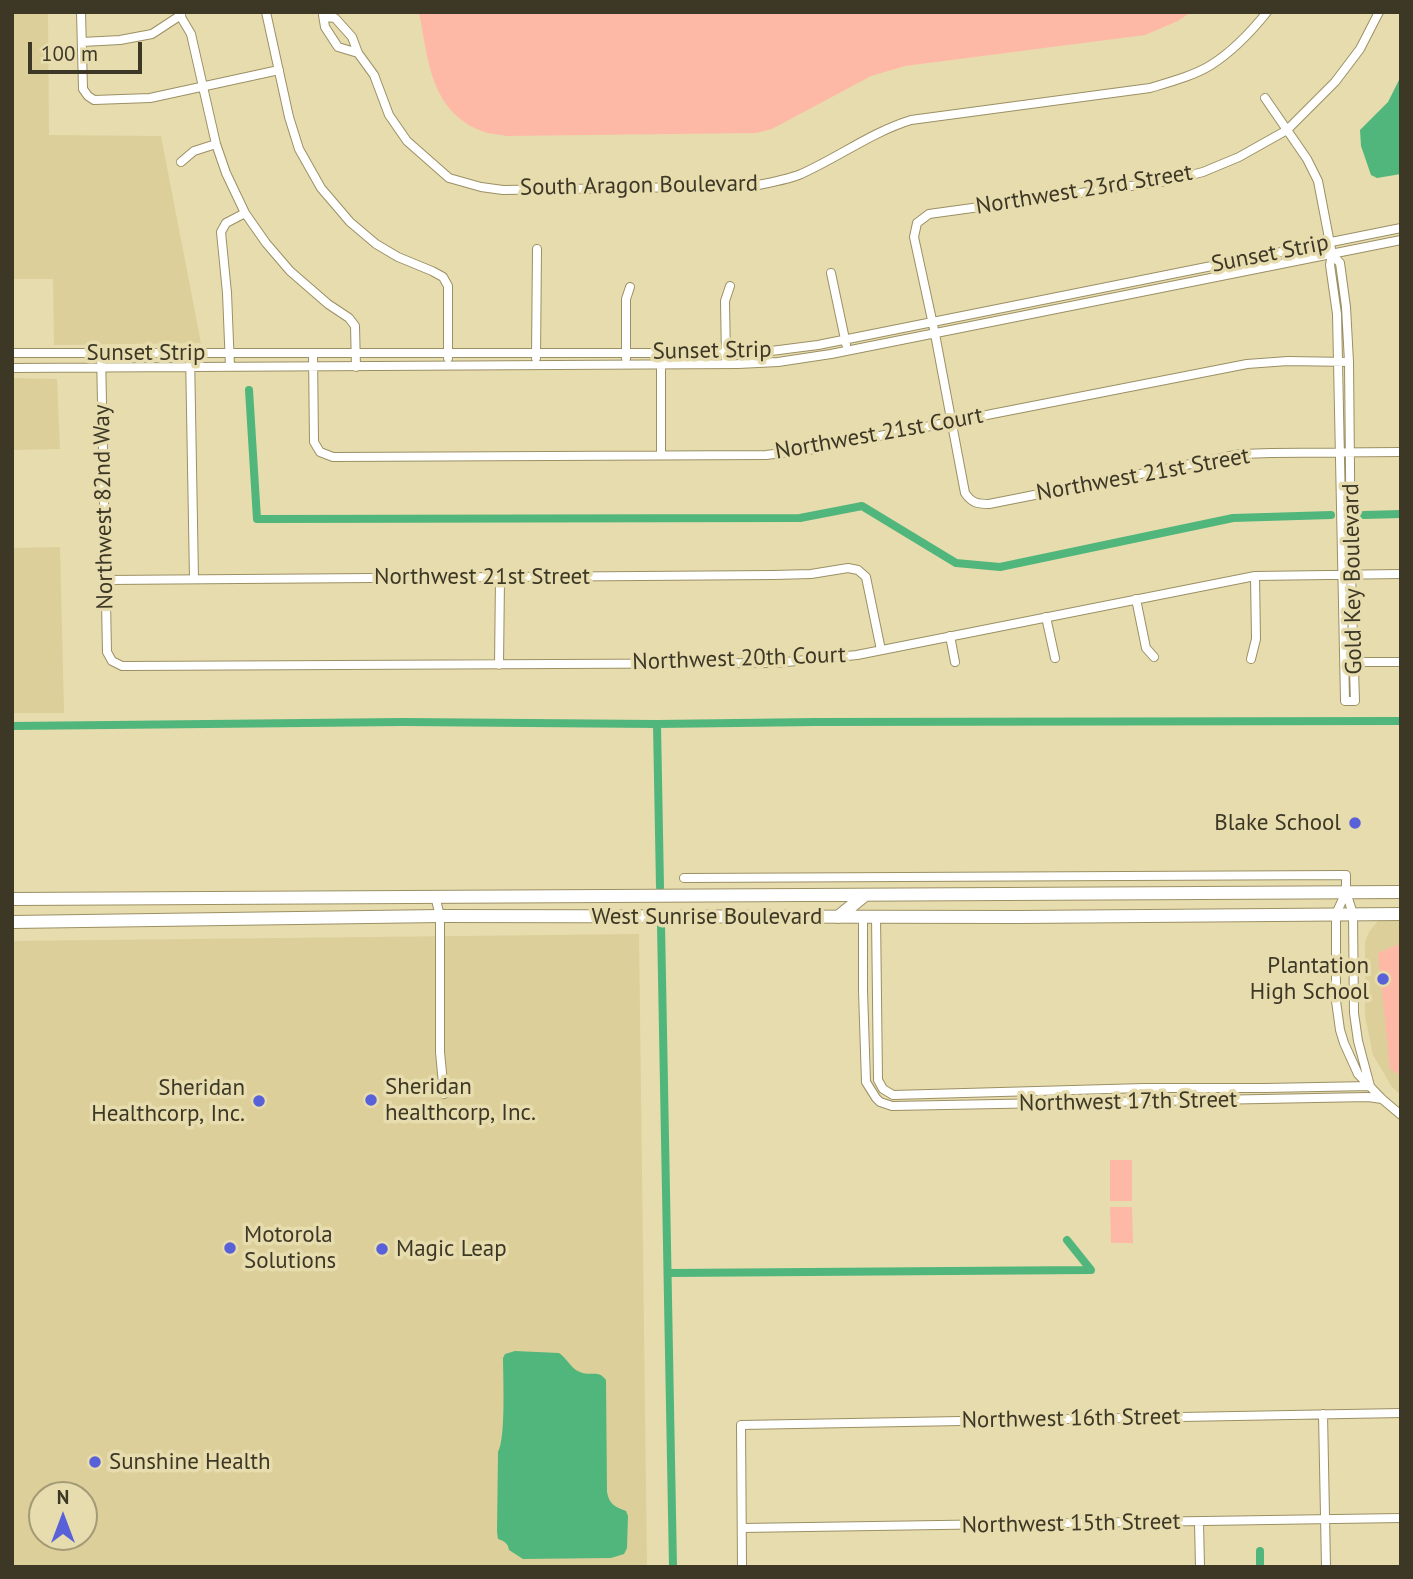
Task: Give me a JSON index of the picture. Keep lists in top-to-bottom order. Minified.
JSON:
{"streets":{"highway":["West Sunrise Boulevard"],"street":["South Aragon Boulevard","Northwest 23rd Street","Sunset Strip","Northwest 21st Court","Northwest 21st Street","Northwest 82nd Way","Gold Key Boulevard","Northwest 20th Court","Northwest 17th Street","Northwest 16th Street","Northwest 15th Street"]},"crossings":[["Northwest 23rd Street","Sunset Strip"],["Northwest 23rd Street","Gold Key Boulevard"],["Sunset Strip","Northwest 21st Court"],["Sunset Strip","Northwest 82nd Way"],["Sunset Strip","Gold Key Boulevard"],["Northwest 21st Court","Northwest 21st Street"],["Northwest 21st Court","Gold Key Boulevard"],["Northwest 21st Street","Northwest 82nd Way"],["Northwest 21st Street","Gold Key Boulevard"],["Northwest 21st Street","Northwest 20th Court"],["Northwest 82nd Way","Northwest 20th Court"],["Gold Key Boulevard","Northwest 20th Court"],["West Sunrise Boulevard","Northwest 17th Street"],["Northwest 16th Street","Northwest 15th Street"]],"places":["Blake School","Plantation High School","Sheridan healthcorp, Inc.","Sheridan Healthcorp, Inc.","Motorola Solutions","Magic Leap","Sunshine Health"],"scale_bar":"100 m","north":"top"}
